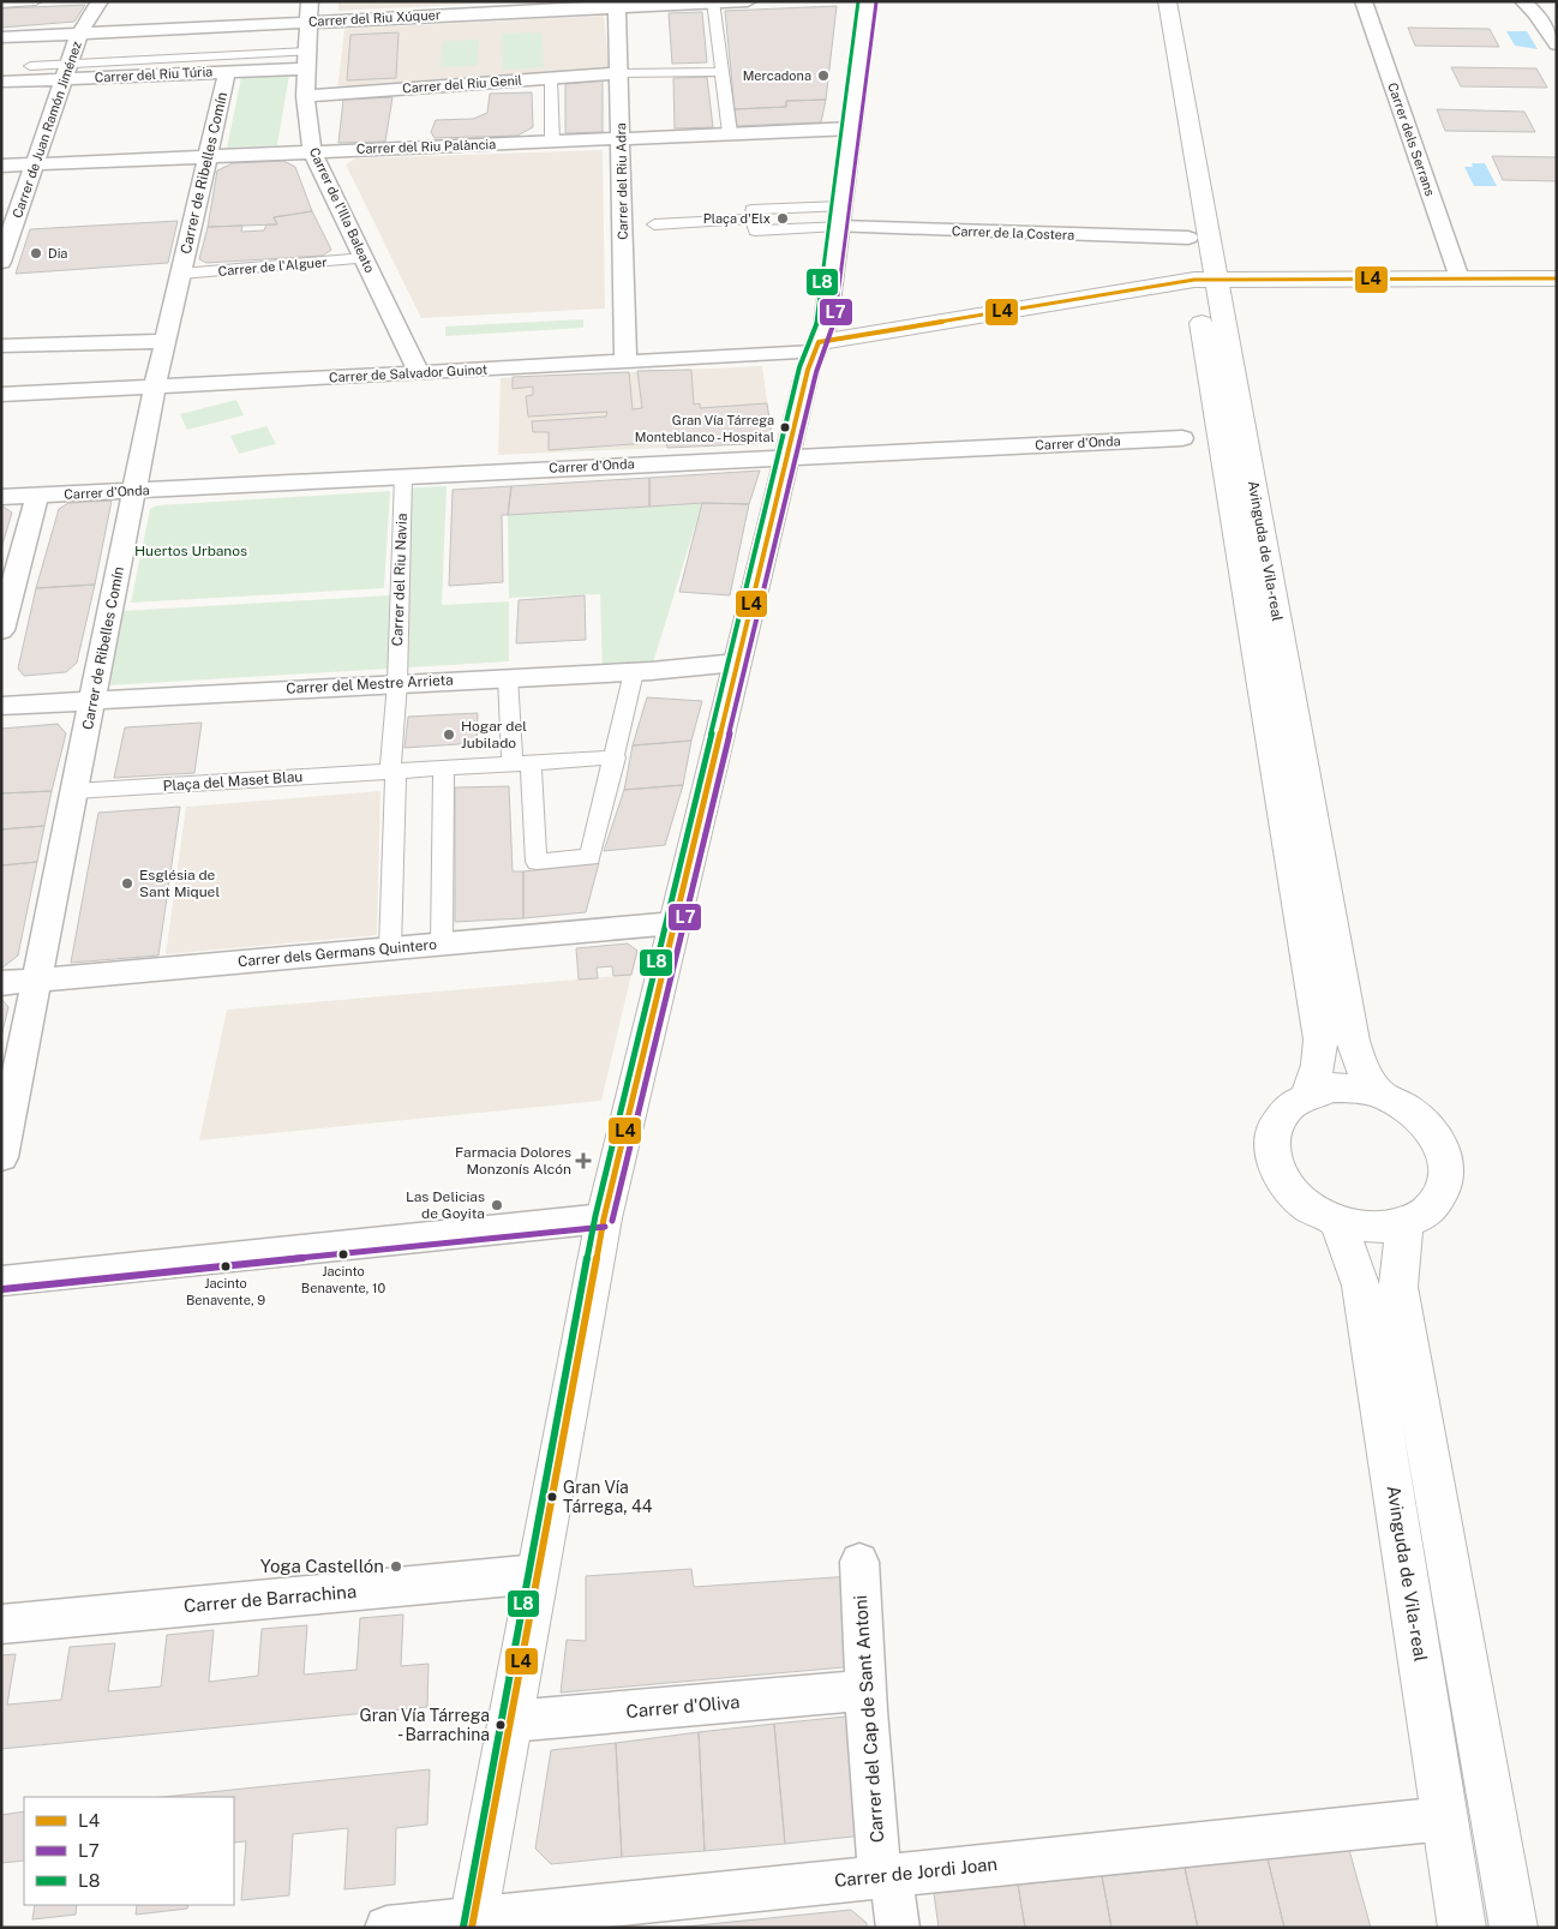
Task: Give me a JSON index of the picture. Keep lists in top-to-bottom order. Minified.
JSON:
{"streets":{"main road":["Carrer de Salvador Guinot","Avinguda de Vila-real"],"street":["Carrer del Riu Xúquer","Carrer del Riu Túria","Carrer del Riu Genil","Carrer de Juan Ramón Jiménez","Carrer dels Serrans","Carrer del Riu Palància","Carrer de Ribelles Comín","Carrer del Riu Adra","Carrer de l'Illa Baleato","Carrer de la Costera","Carrer de l'Alguer","Carrer d'Onda","Carrer del Riu Navia","Carrer del Mestre Arrieta","Plaça del Maset Blau","Carrer dels Germans Quintero","Carrer de Barrachina","Carrer d'Oliva","Carrer del Cap de Sant Antoni","Carrer de Jordi Joan"]},"crossings":[["Carrer del Riu Xúquer","Carrer de Juan Ramón Jiménez"],["Carrer del Riu Xúquer","Carrer del Riu Adra"],["Carrer del Riu Xúquer","Carrer de l'Illa Baleato"],["Carrer del Riu Túria","Carrer de Juan Ramón Jiménez"],["Carrer del Riu Túria","Carrer de Ribelles Comín"],["Carrer del Riu Túria","Carrer de l'Illa Baleato"],["Carrer del Riu Genil","Carrer del Riu Adra"],["Carrer del Riu Genil","Carrer de l'Illa Baleato"],["Carrer de Juan Ramón Jiménez","Carrer del Riu Palància"],["Carrer dels Serrans","Carrer de Salvador Guinot"],["Carrer del Riu Palància","Carrer de Ribelles Comín"],["Carrer del Riu Palància","Carrer del Riu Adra"],["Carrer del Riu Palància","Carrer de l'Illa Baleato"],["Carrer de Ribelles Comín","Carrer de l'Alguer"],["Carrer de Ribelles Comín","Carrer de Salvador Guinot"],["Carrer de Ribelles Comín","Carrer d'Onda"],["Carrer de Ribelles Comín","Carrer del Mestre Arrieta"],["Carrer de Ribelles Comín","Plaça del Maset Blau"],["Carrer de Ribelles Comín","Carrer dels Germans Quintero"],["Carrer del Riu Adra","Carrer de Salvador Guinot"],["Carrer de l'Illa Baleato","Carrer de l'Alguer"],["Carrer de l'Illa Baleato","Carrer de Salvador Guinot"],["Carrer de la Costera","Carrer de Salvador Guinot"],["Carrer de la Costera","Avinguda de Vila-real"],["Carrer de Salvador Guinot","Avinguda de Vila-real"],["Carrer d'Onda","Carrer del Riu Navia"],["Avinguda de Vila-real","Carrer de Jordi Joan"],["Carrer del Riu Navia","Carrer del Mestre Arrieta"],["Carrer del Cap de Sant Antoni","Carrer de Jordi Joan"]],"parks":["Huertos Urbanos"],"places":{"other":["Mercadona","Plaça d'Elx","Dia","Gran Vía Tárrega Monteblanco - Hospital","Hogar del Jubilado","Església de Sant Miquel","Las Delicias de Goyita","Jacinto Benavente, 10","Jacinto Benavente, 9","Gran Vía Tárrega, 44","Yoga Castellón","Gran Vía Tárrega - Barrachina"],"health":["Farmacia Dolores Monzonís Alcón"]},"lines":["transit line L8","transit line L7","transit line L4"],"legend":["L4","L7","L8"]}
